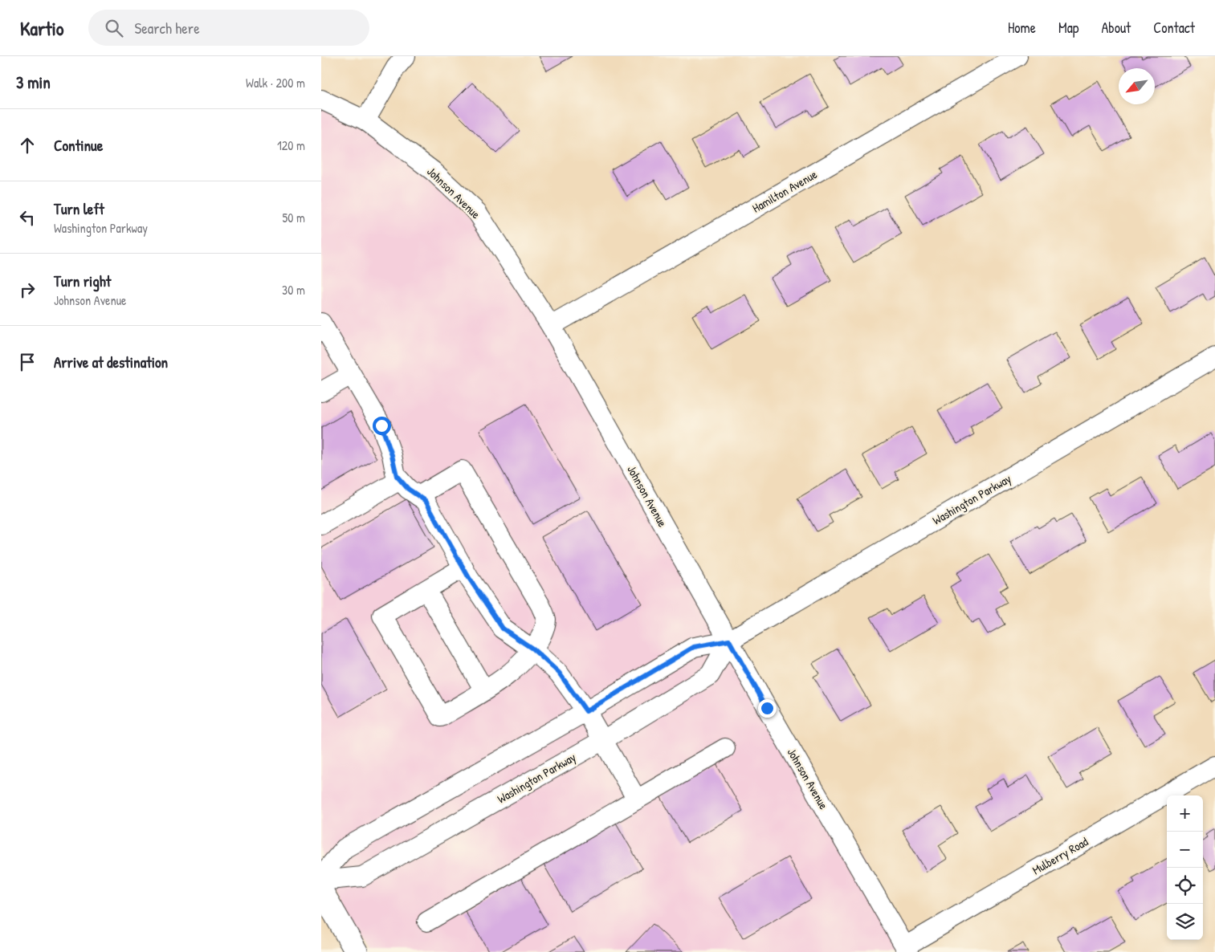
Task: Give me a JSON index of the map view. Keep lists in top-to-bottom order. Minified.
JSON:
{"streets":{"street":["Hamilton Avenue","Johnson Avenue","Washington Parkway","Mulberry Road"]},"crossings":[["Hamilton Avenue","Johnson Avenue"],["Johnson Avenue","Washington Parkway"],["Johnson Avenue","Mulberry Road"]],"north":"bottom left","page":{"header":"Kartio","search":"Search here","nav":["Home","Map","About","Contact"],"heading":["3 min","Walk · 200 m"],"list":[["Continue","120 m"],["Turn left","Washington Parkway","50 m"],["Turn right","Johnson Avenue","30 m"],"Arrive at destination"],"map_buttons":["+","−"]}}
